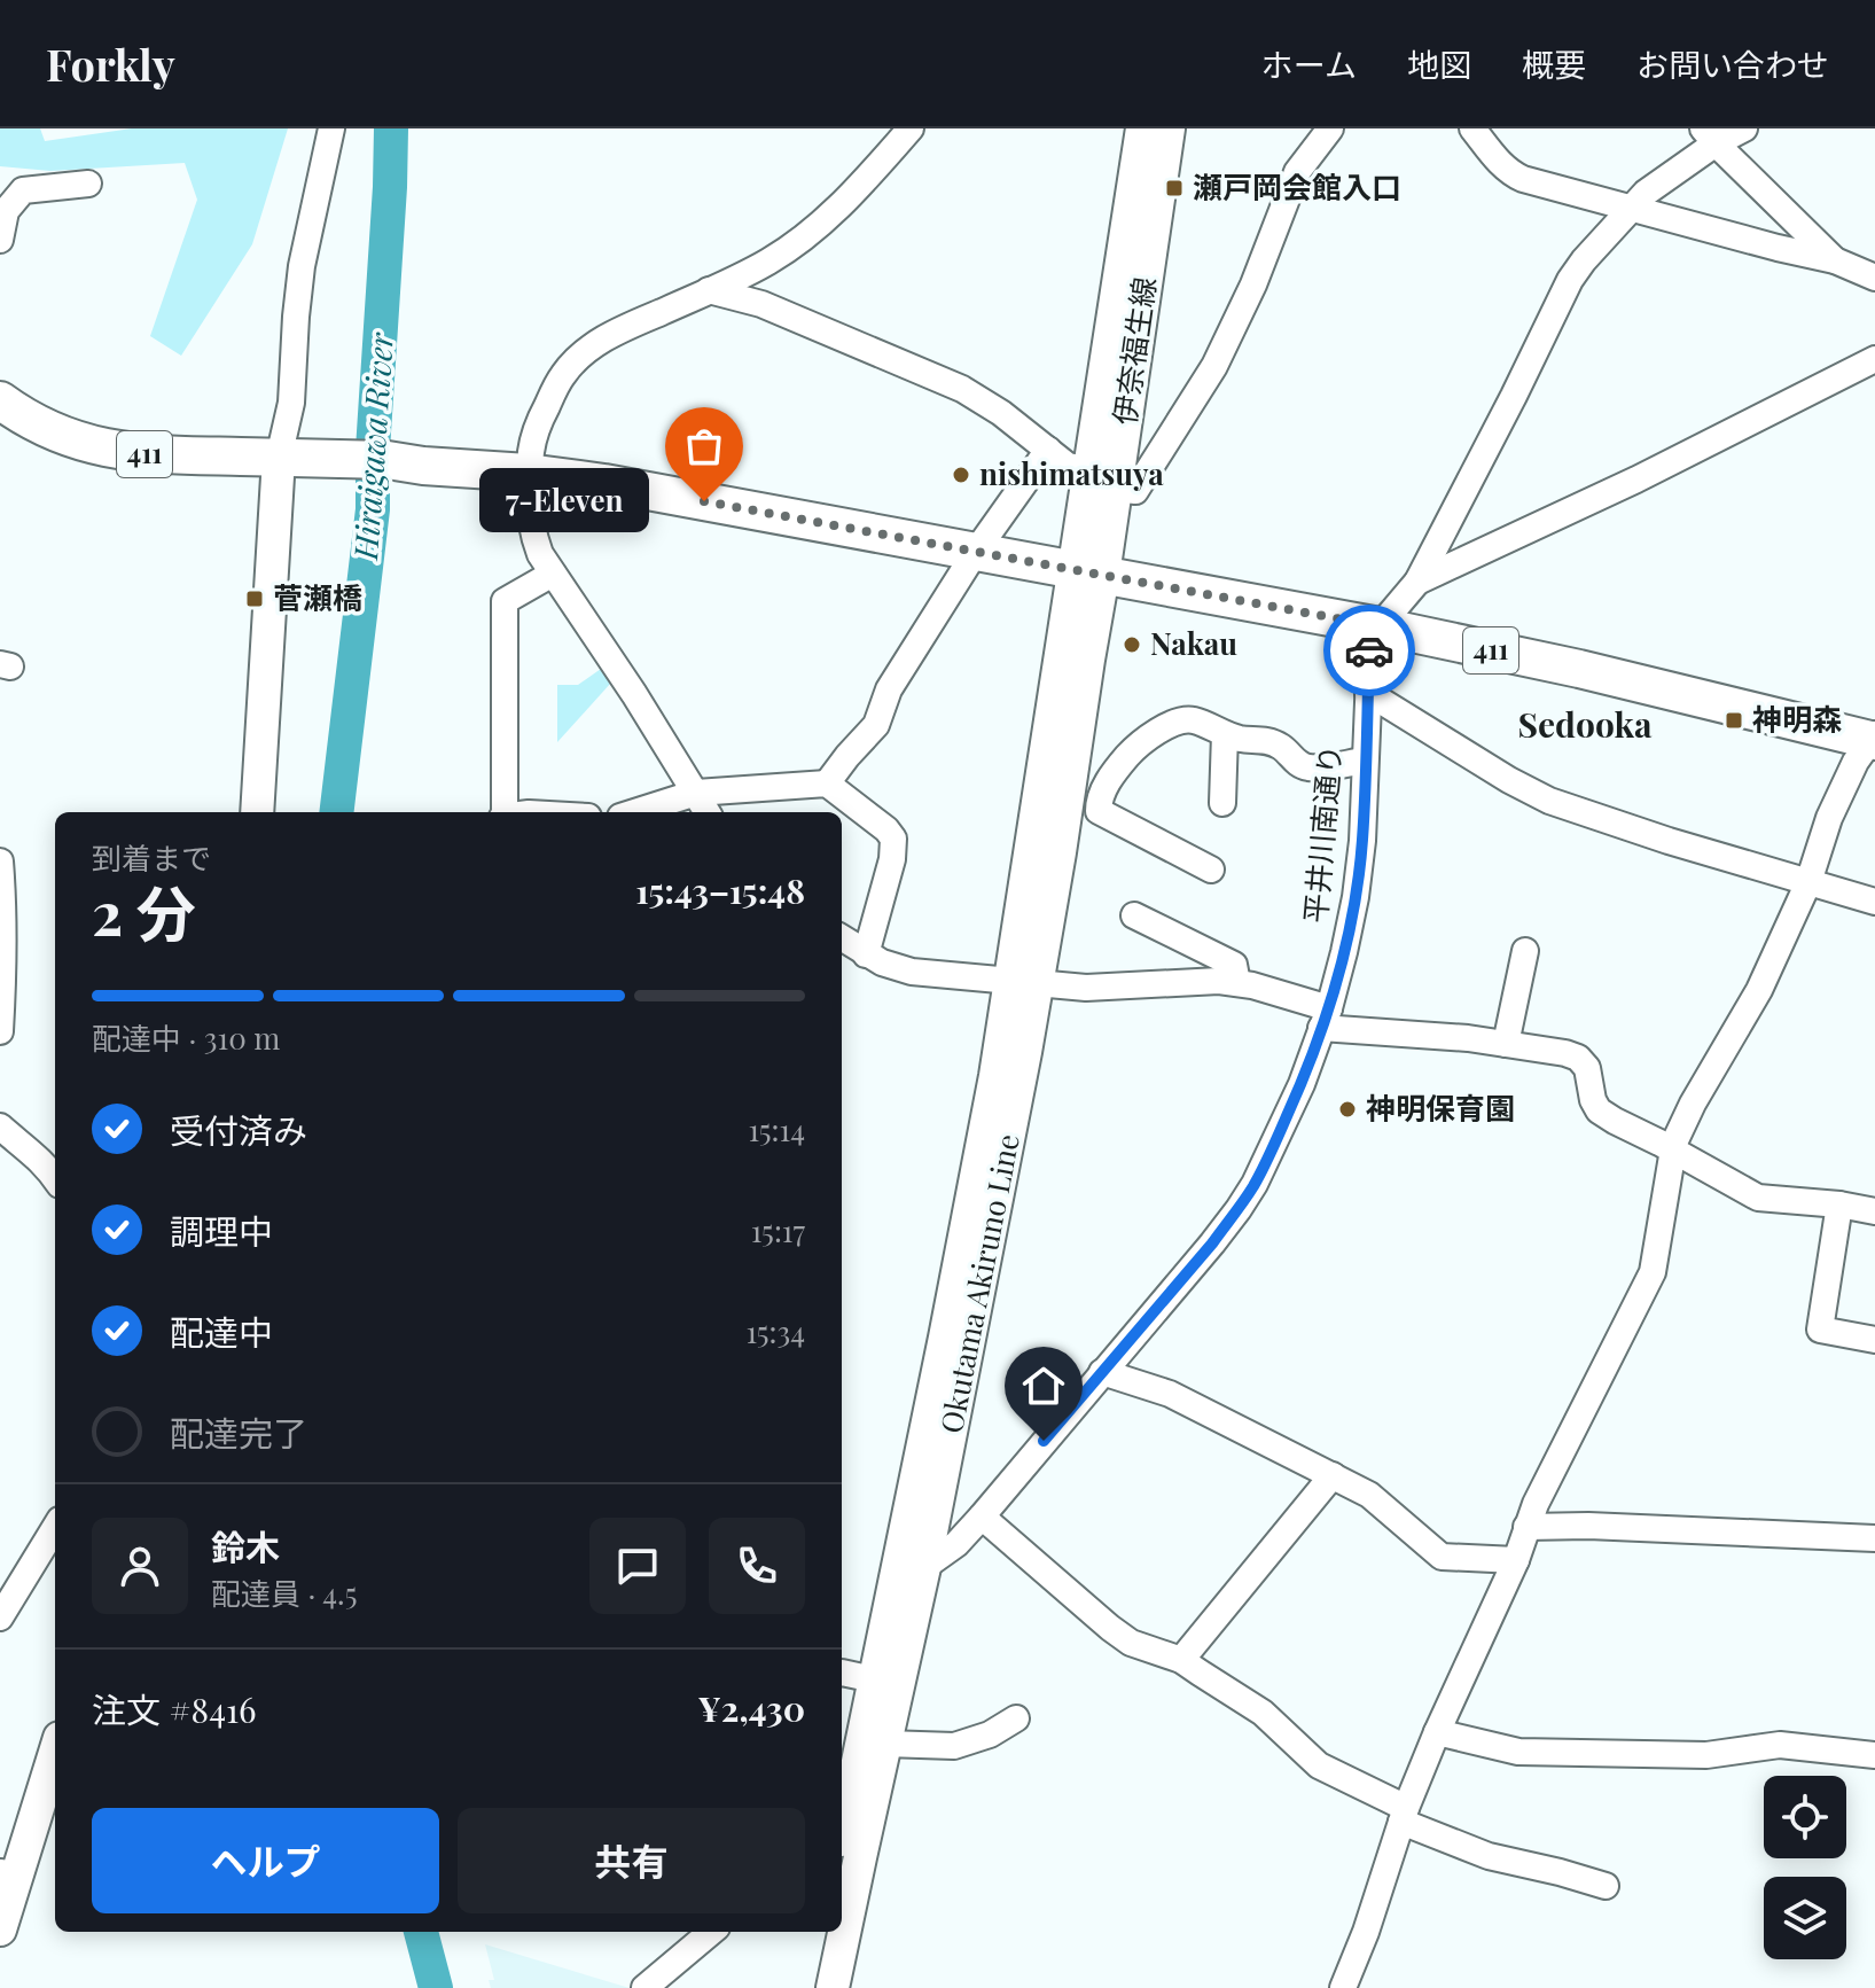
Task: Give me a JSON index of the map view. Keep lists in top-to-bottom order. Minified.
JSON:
{"streets":{"highway":["411"],"main road":["伊奈福生線","Okutama Akiruno Line"],"street":["平井川南通り"]},"crossings":[["伊奈福生線","411"],["伊奈福生線","Okutama Akiruno Line"],["411","平井川南通り"],["411","Okutama Akiruno Line"],["平井川南通り","Okutama Akiruno Line"]],"districts":["Sedooka"],"water":["Hiraigawa River"],"places":{"transit":["瀬戸岡会館入口","菅瀬橋","神明森"],"other":["nishimatsuya","7-Eleven","Nakau","神明保育園"]},"page":{"header":"Forkly","nav":["ホーム","地図","概要","お問い合わせ"],"bubble":"7-Eleven","heading":["2 分","到着まで","15:43–15:48"],"panel":["鈴木","配達員 · 4.5","注文 #8416","¥2,430"],"bar":"配達中 · 310 m","list":[["受付済み","15:14"],["調理中","15:17"],["配達中","15:34"],"配達完了"],"buttons":["ヘルプ","共有"]}}
